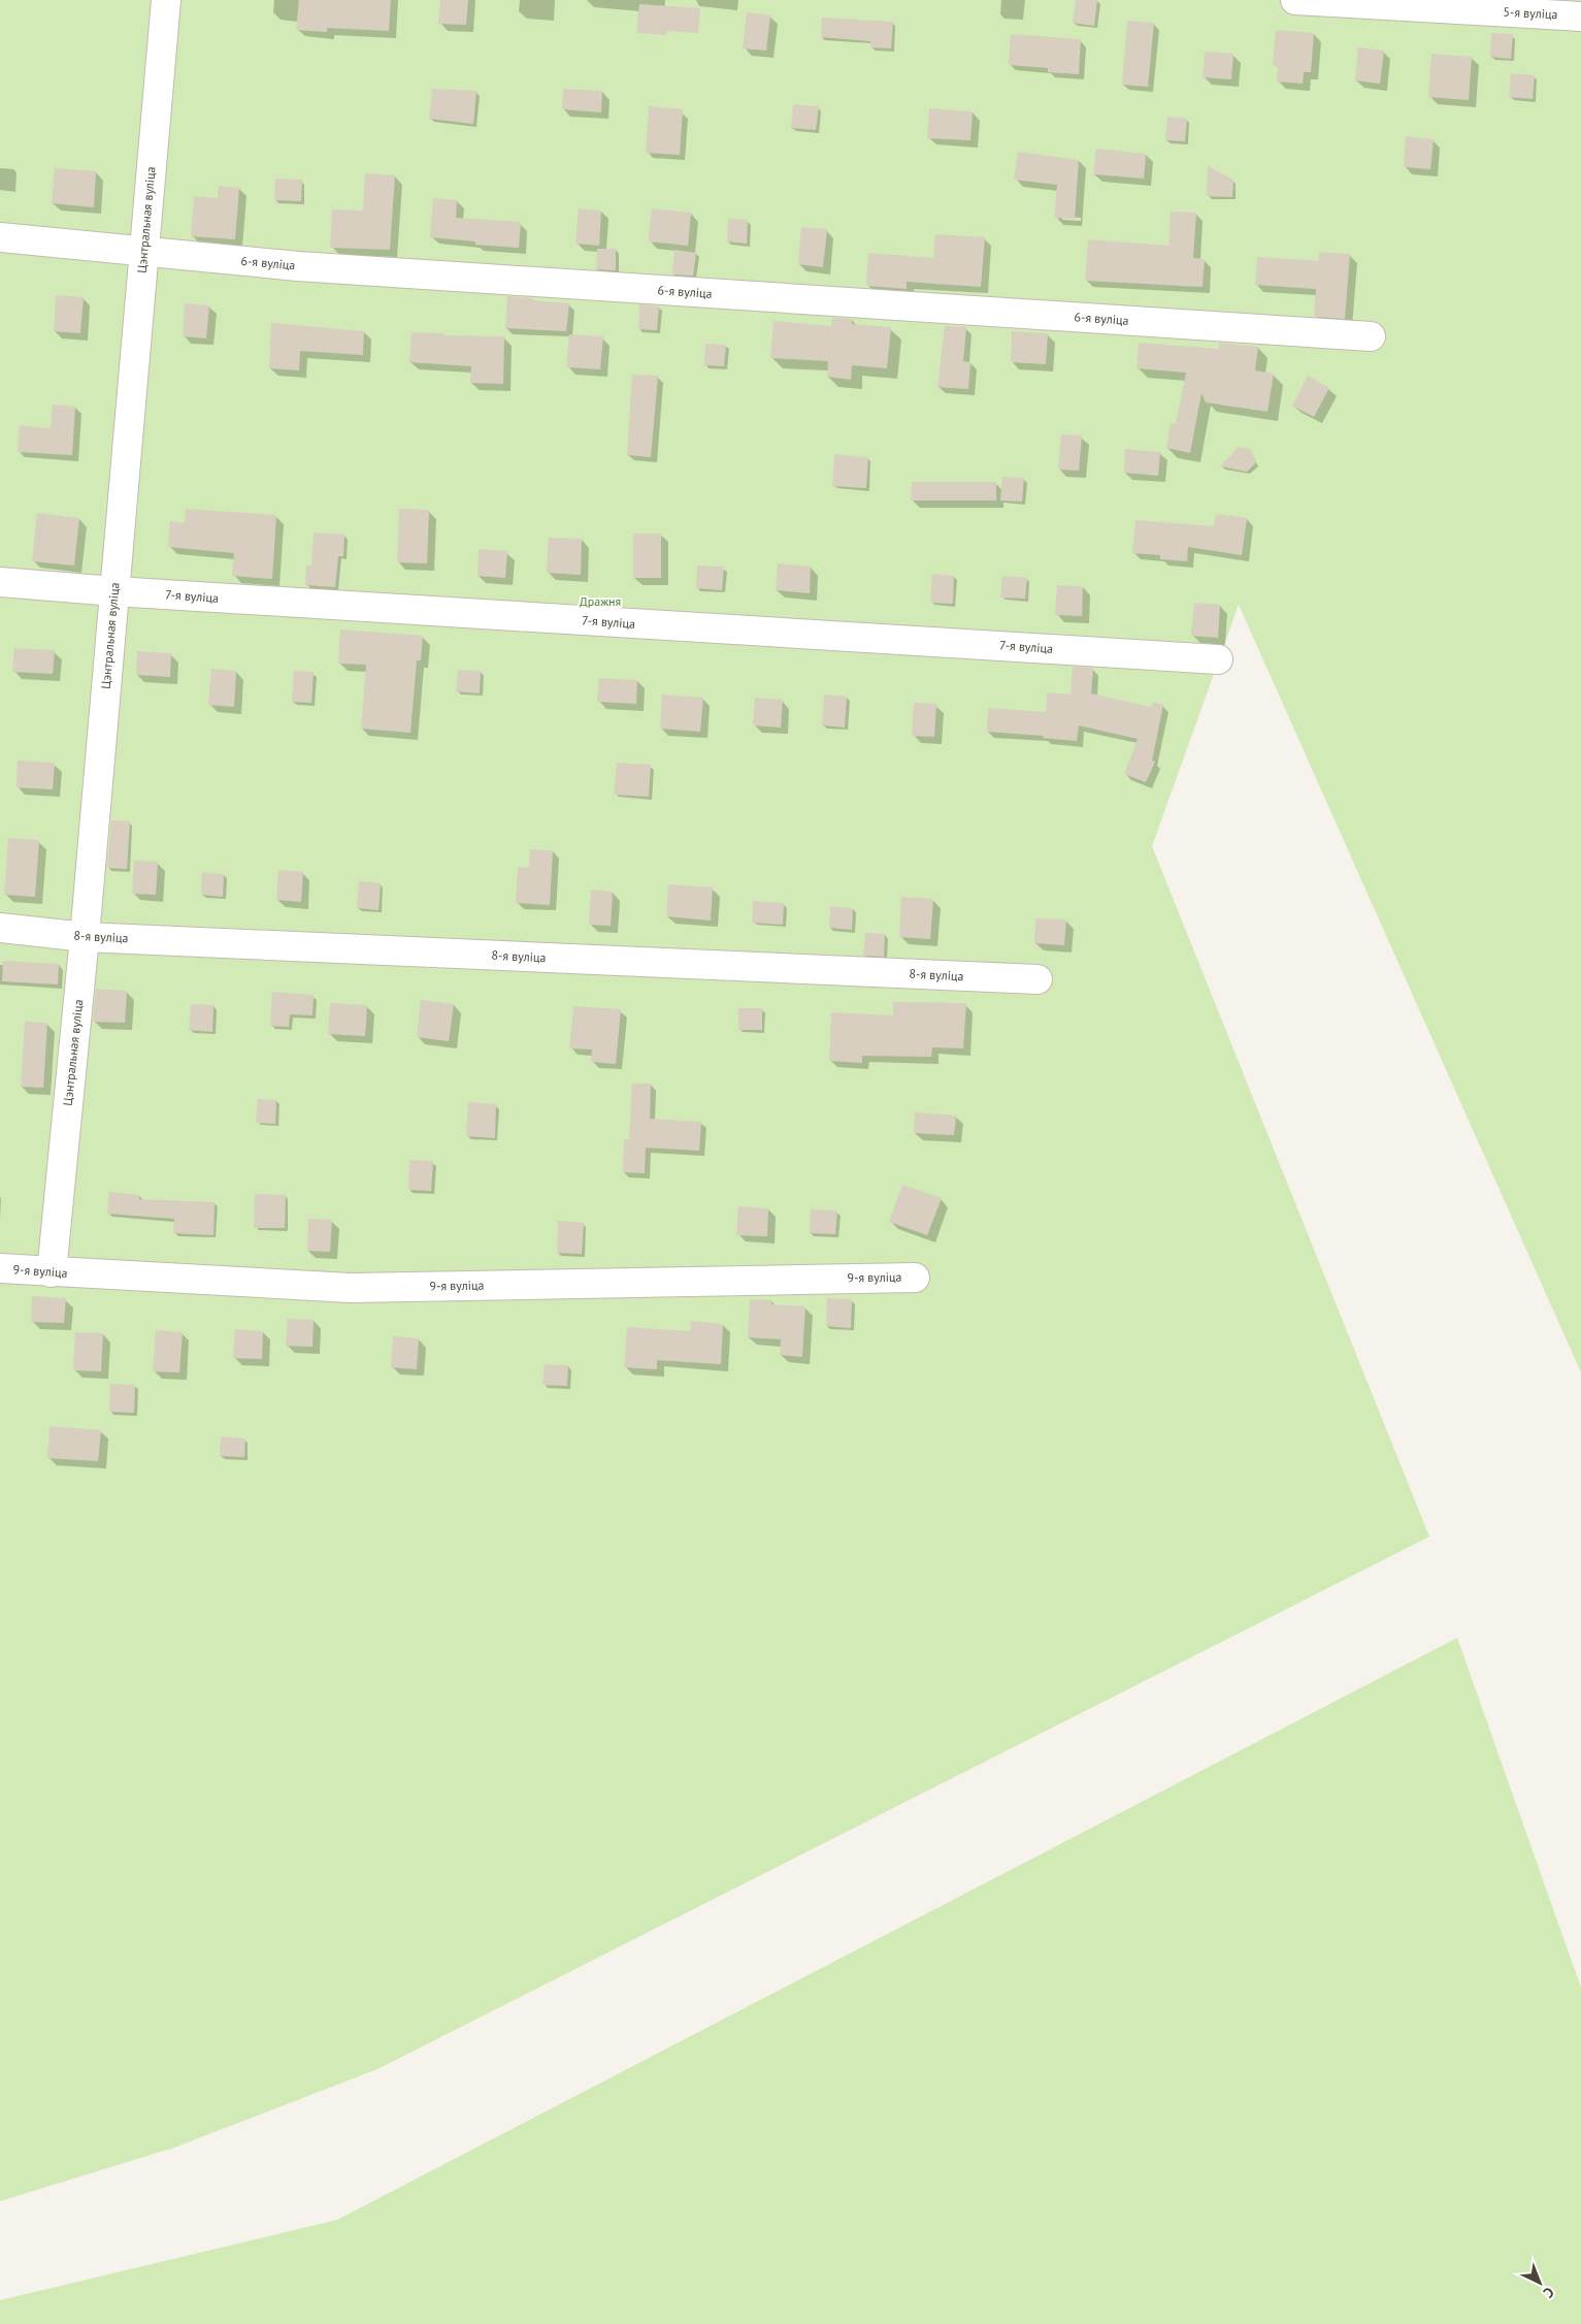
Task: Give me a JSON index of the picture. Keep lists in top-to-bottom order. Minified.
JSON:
{"streets":{"street":["5-я вуліца","Цэнтральная вуліца","6-я вуліца","7-я вуліца","8-я вуліца","9-я вуліца"]},"crossings":[["Цэнтральная вуліца","6-я вуліца"],["Цэнтральная вуліца","7-я вуліца"],["Цэнтральная вуліца","8-я вуліца"],["Цэнтральная вуліца","9-я вуліца"]],"parks":["Дражня"],"north":"bottom right"}
